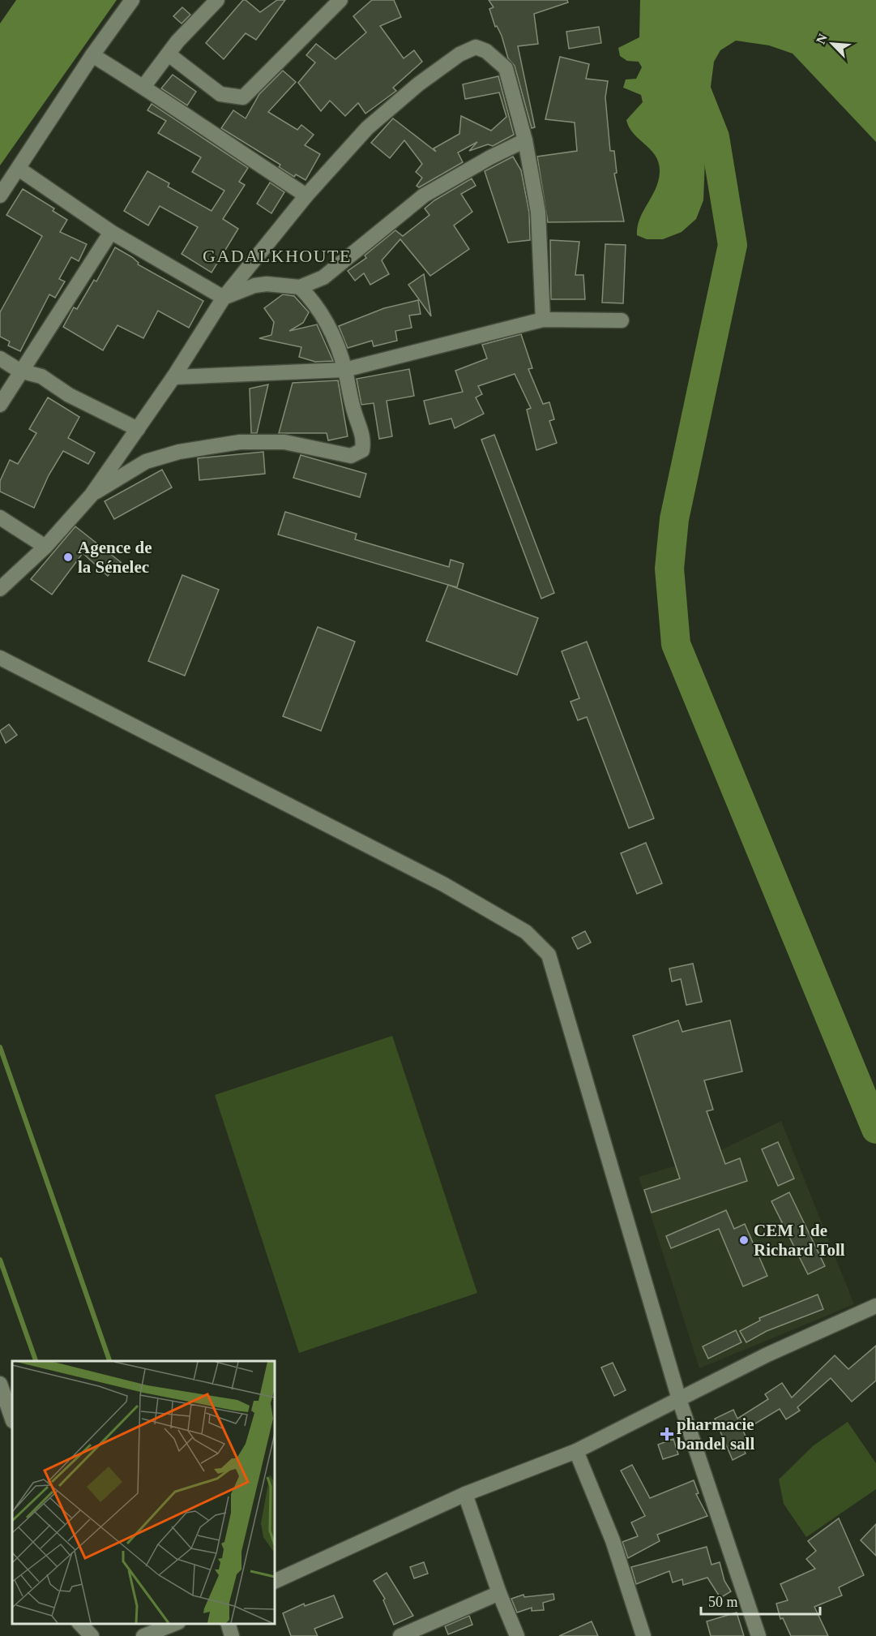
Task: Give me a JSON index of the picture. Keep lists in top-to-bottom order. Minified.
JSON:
{"districts":["GADALKHOUTE"],"places":{"other":["Agence de la Sénelec","CEM 1 de Richard Toll"],"health":["pharmacie bandel sall"]},"scale_bar":"50 m","north":"top left"}
